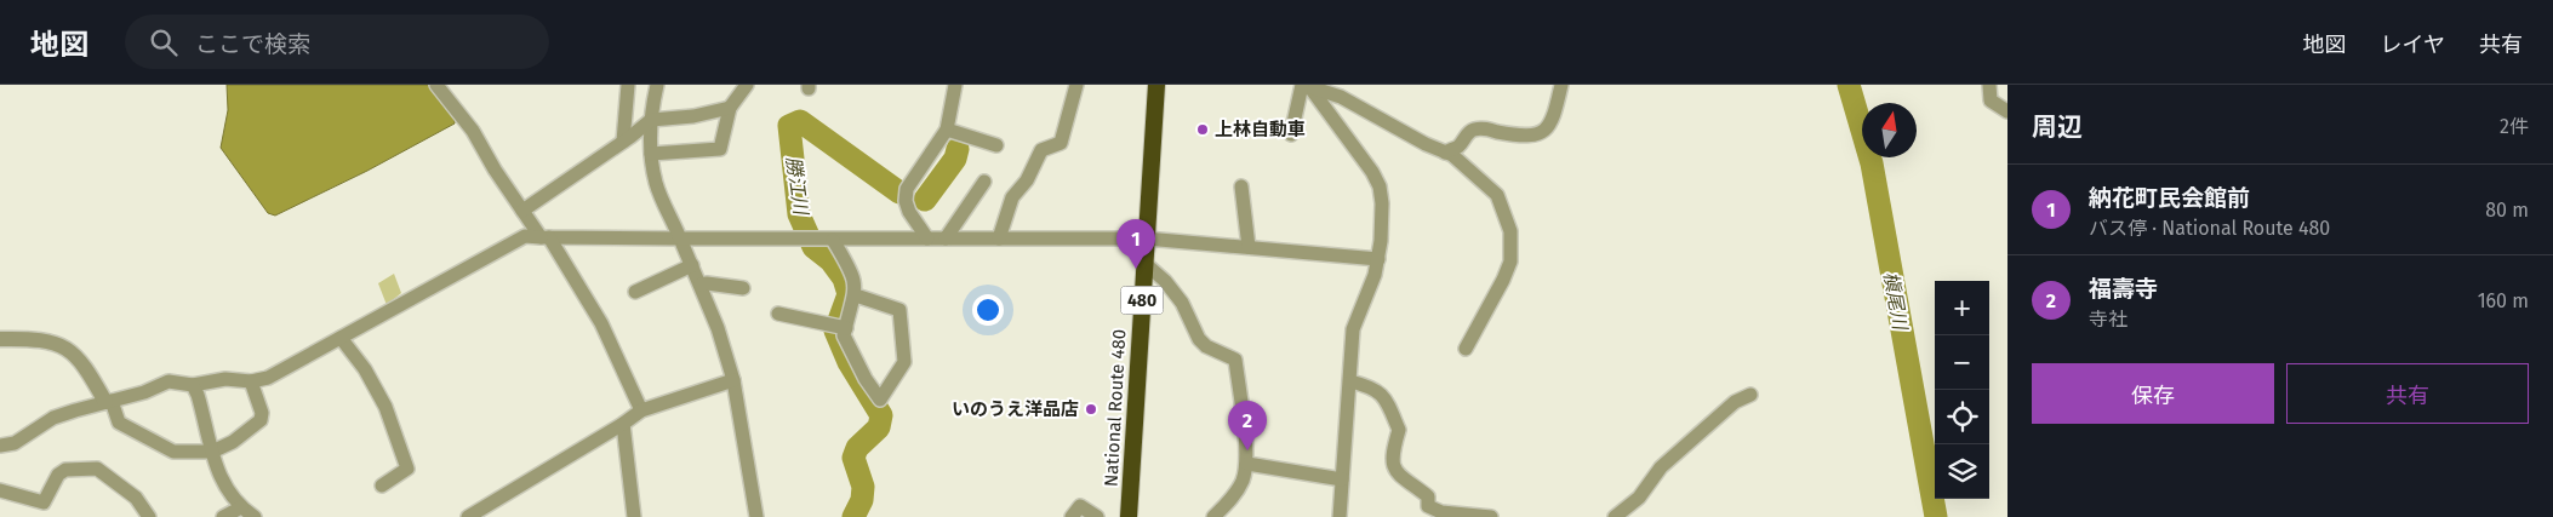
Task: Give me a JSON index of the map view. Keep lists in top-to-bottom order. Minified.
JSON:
{"streets":{"highway":["480","National Route 480"]},"water":["勝江川","槇尾川"],"places":["上林自動車","いのうえ洋品店"],"north":"top","page":{"header":"地図","search":"ここで検索","nav":["地図","レイヤ","共有"],"heading":["周辺","2件"],"list":[{"mark":"1","name":"納花町民会館前","note":"バス停 · National Route 480","value":"80 m"},{"mark":"2","name":"福壽寺","note":"寺社","value":"160 m"}],"pins":["1","2"],"map_buttons":["+","−"],"buttons":["保存","共有"]}}
